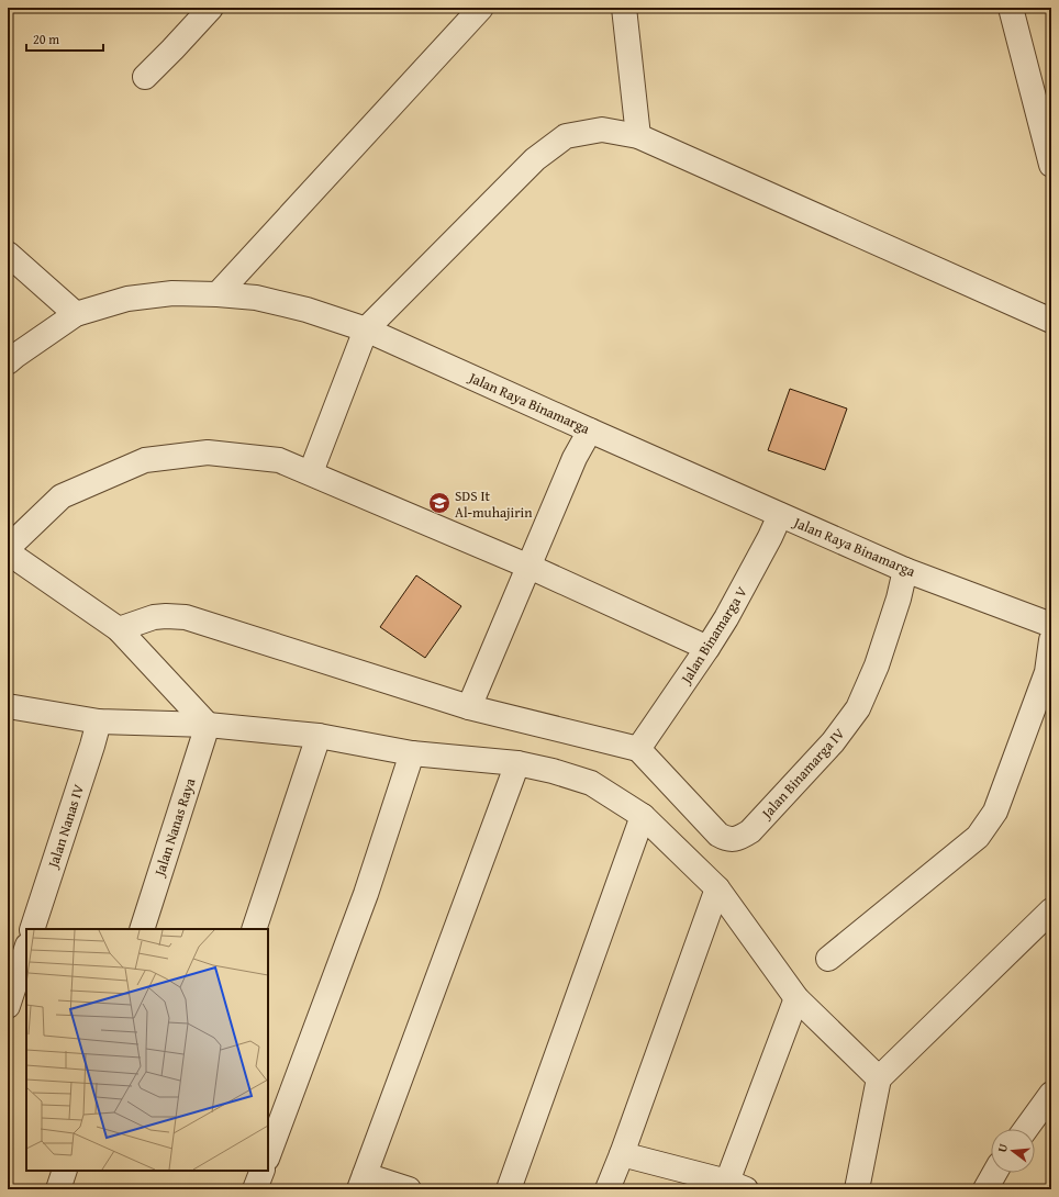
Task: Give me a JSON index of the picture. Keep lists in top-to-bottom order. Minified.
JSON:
{"streets":{"street":["Jalan Raya Binamarga","Jalan Binamarga V","Jalan Binamarga IV","Jalan Nanas IV","Jalan Nanas Raya"]},"crossings":[["Jalan Raya Binamarga","Jalan Binamarga V"],["Jalan Raya Binamarga","Jalan Binamarga IV"],["Jalan Binamarga V","Jalan Binamarga IV"]],"places":{"school or university":["SDS It Al-muhajirin"]},"scale_bar":"20 m","north":"left"}
